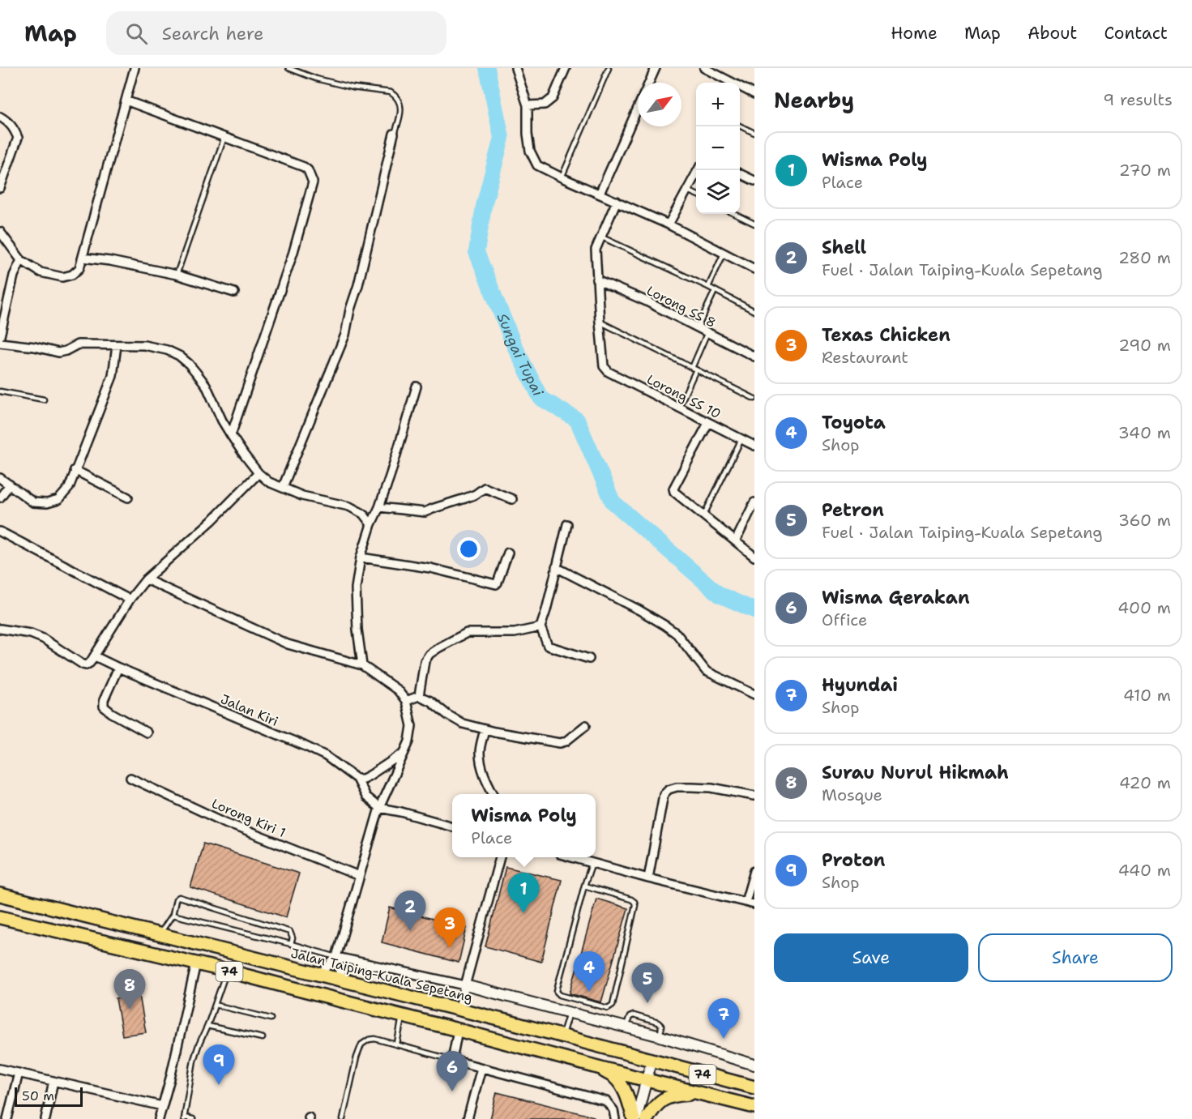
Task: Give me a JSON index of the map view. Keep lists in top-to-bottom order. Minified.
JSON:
{"streets":{"main road":["74","Jalan Taiping-Kuala Sepetang"],"street":["Lorong SS 8","Lorong SS 10","Jalan Kiri","Lorong Kiri 1"]},"water":["Sungai Tupai"],"scale_bar":"50 m","north":"top right","page":{"header":"Map","search":"Search here","nav":["Home","Map","About","Contact"],"heading":["Nearby","9 results"],"map_buttons":["+","−"],"list":[{"mark":"1","name":"Wisma Poly","note":"Place","value":"270 m"},{"mark":"2","name":"Shell","note":"Fuel · Jalan Taiping-Kuala Sepetang","value":"280 m"},{"mark":"3","name":"Texas Chicken","note":"Restaurant","value":"290 m"},{"mark":"4","name":"Toyota","note":"Shop","value":"340 m"},{"mark":"5","name":"Petron","note":"Fuel · Jalan Taiping-Kuala Sepetang","value":"360 m"},{"mark":"6","name":"Wisma Gerakan","note":"Office","value":"400 m"},{"mark":"7","name":"Hyundai","note":"Shop","value":"410 m"},{"mark":"8","name":"Surau Nurul Hikmah","note":"Mosque","value":"420 m"},{"mark":"9","name":"Proton","note":"Shop","value":"440 m"}],"popup":["Wisma Poly","Place"],"pins":["1","2","3","4","5","8","7","9","6"],"buttons":["Save","Share"],"scale":"50 m"}}
